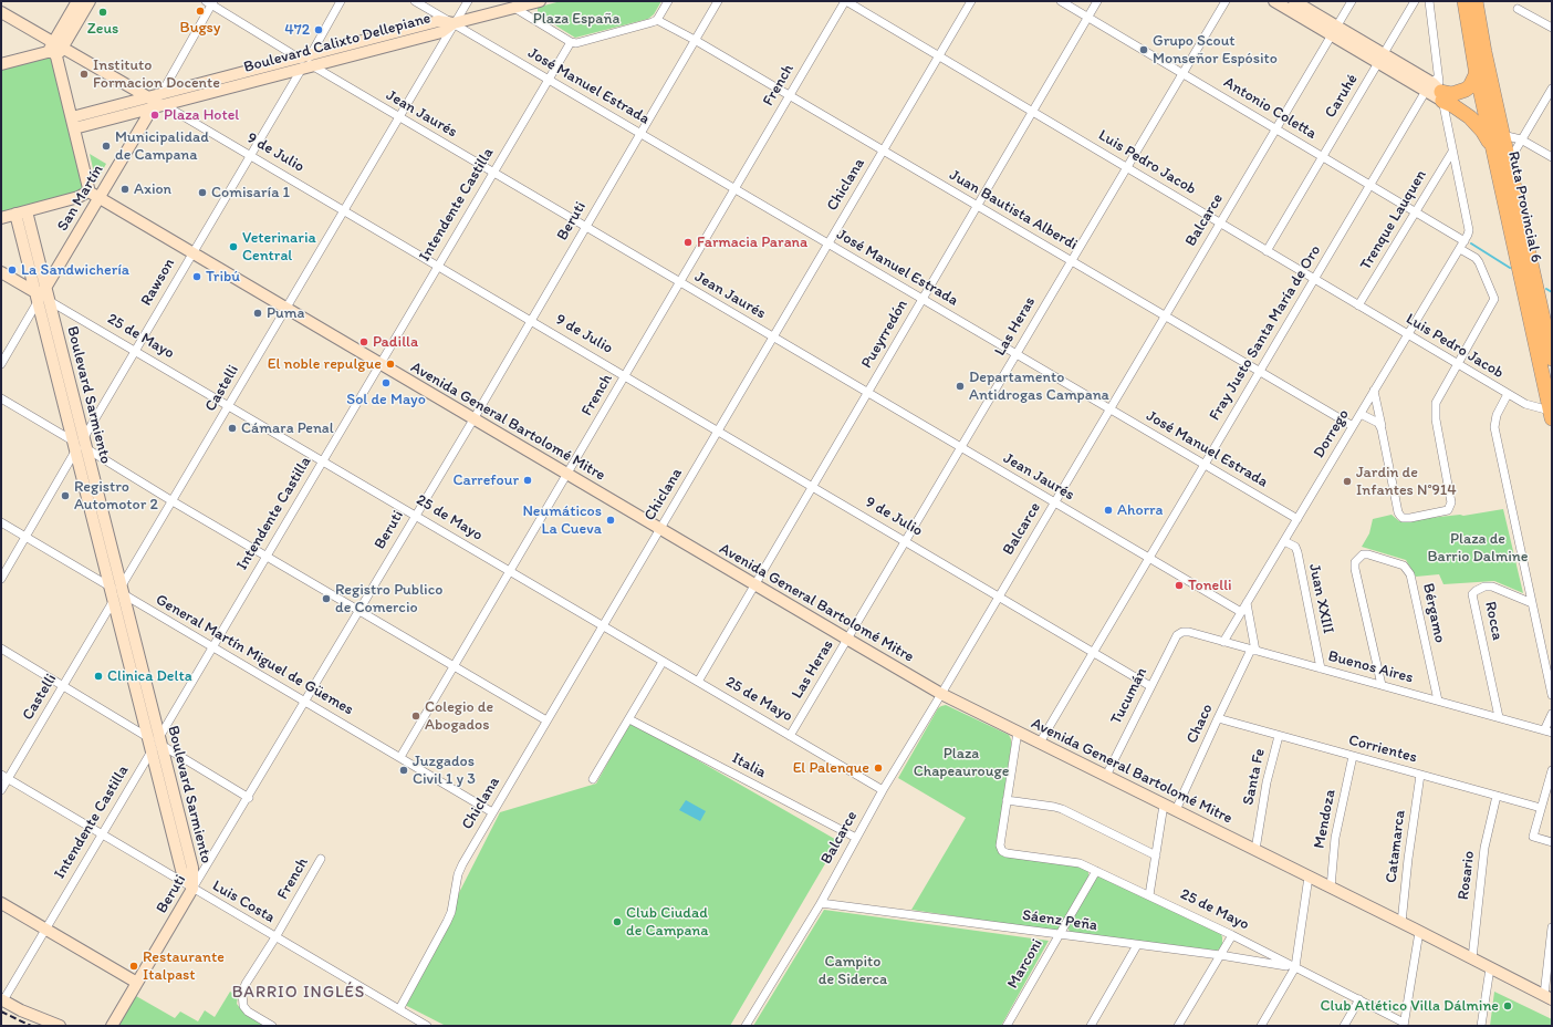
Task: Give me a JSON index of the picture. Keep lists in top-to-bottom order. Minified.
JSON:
{"streets":{"highway":["Ruta Provincial 6"],"main road":["Boulevard Calixto Dellepiane","9 de Julio","San Martín","Beruti","25 de Mayo","Boulevard Sarmiento","Avenida General Bartolomé Mitre"],"street":["French","José Manuel Estrada","Caruhé","Antonio Coletta","Jean Jaurés","Luis Pedro Jacob","Chiclana","Intendente Castilla","Juan Bautista Alberdi","Balcarce","Trenque Lauquen","Rawson","Las Heras","Fray Justo Santa María de Oro","Pueyrredón","Castelli","Dorrego","Juan XXIII","Bérgamo","Rocca","General Martín Miguel de Güemes","Buenos Aires","Tucumán","Chaco","Corrientes","Italia","Santa Fe","Mendoza","Catamarca","Rosario","Luis Costa","Sáenz Peña","Marconi"]},"crossings":[["Boulevard Calixto Dellepiane","José Manuel Estrada"],["Boulevard Calixto Dellepiane","Jean Jaurés"],["Boulevard Calixto Dellepiane","9 de Julio"],["Boulevard Calixto Dellepiane","San Martín"],["Boulevard Calixto Dellepiane","Rawson"],["Boulevard Calixto Dellepiane","Castelli"],["French","José Manuel Estrada"],["French","Jean Jaurés"],["French","9 de Julio"],["French","Luis Pedro Jacob"],["French","Juan Bautista Alberdi"],["French","25 de Mayo"],["French","Avenida General Bartolomé Mitre"],["French","General Martín Miguel de Güemes"],["French","Luis Costa"],["José Manuel Estrada","Chiclana"],["José Manuel Estrada","Intendente Castilla"],["José Manuel Estrada","Balcarce"],["José Manuel Estrada","Beruti"],["José Manuel Estrada","Las Heras"],["José Manuel Estrada","Fray Justo Santa María de Oro"],["José Manuel Estrada","Pueyrredón"],["José Manuel Estrada","Castelli"],["José Manuel Estrada","Dorrego"],["Caruhé","Antonio Coletta"],["Caruhé","Luis Pedro Jacob"],["Antonio Coletta","Luis Pedro Jacob"],["Antonio Coletta","Balcarce"],["Antonio Coletta","Trenque Lauquen"],["Antonio Coletta","Las Heras"],["Antonio Coletta","Fray Justo Santa María de Oro"],["Antonio Coletta","Pueyrredón"],["Antonio Coletta","Dorrego"],["Jean Jaurés","Chiclana"],["Jean Jaurés","San Martín"],["Jean Jaurés","Intendente Castilla"],["Jean Jaurés","Balcarce"],["Jean Jaurés","Beruti"],["Jean Jaurés","Rawson"],["Jean Jaurés","Las Heras"],["Jean Jaurés","Fray Justo Santa María de Oro"],["Jean Jaurés","Pueyrredón"],["Jean Jaurés","Castelli"],["Jean Jaurés","Dorrego"],["9 de Julio","Chiclana"],["9 de Julio","San Martín"],["9 de Julio","Intendente Castilla"],["9 de Julio","Balcarce"],["9 de Julio","Beruti"],["9 de Julio","Rawson"],["9 de Julio","Las Heras"],["9 de Julio","Fray Justo Santa María de Oro"],["9 de Julio","Pueyrredón"],["9 de Julio","Castelli"],["9 de Julio","Tucumán"],["Luis Pedro Jacob","Chiclana"],["Luis Pedro Jacob","Ruta Provincial 6"],["Luis Pedro Jacob","Balcarce"],["Luis Pedro Jacob","Trenque Lauquen"],["Luis Pedro Jacob","Las Heras"],["Luis Pedro Jacob","Fray Justo Santa María de Oro"],["Luis Pedro Jacob","Pueyrredón"],["Luis Pedro Jacob","Dorrego"],["Chiclana","Juan Bautista Alberdi"],["Chiclana","25 de Mayo"],["Chiclana","Avenida General Bartolomé Mitre"],["Chiclana","General Martín Miguel de Güemes"],["Chiclana","Luis Costa"],["San Martín","25 de Mayo"],["San Martín","Boulevard Sarmiento"],["San Martín","Avenida General Bartolomé Mitre"],["Intendente Castilla","25 de Mayo"],["Intendente Castilla","Boulevard Sarmiento"],["Intendente Castilla","Avenida General Bartolomé Mitre"],["Intendente Castilla","General Martín Miguel de Güemes"],["Intendente Castilla","Luis Costa"],["Juan Bautista Alberdi","Balcarce"],["Juan Bautista Alberdi","Beruti"],["Juan Bautista Alberdi","Las Heras"],["Juan Bautista Alberdi","Fray Justo Santa María de Oro"],["Juan Bautista Alberdi","Pueyrredón"],["Juan Bautista Alberdi","Dorrego"],["Balcarce","25 de Mayo"],["Balcarce","Avenida General Bartolomé Mitre"],["Balcarce","Italia"],["Balcarce","Sáenz Peña"],["Beruti","25 de Mayo"],["Beruti","Boulevard Sarmiento"],["Beruti","Avenida General Bartolomé Mitre"],["Beruti","General Martín Miguel de Güemes"],["Beruti","Luis Costa"],["Rawson","25 de Mayo"],["Rawson","Boulevard Sarmiento"],["Rawson","Avenida General Bartolomé Mitre"],["Rawson","General Martín Miguel de Güemes"],["Las Heras","25 de Mayo"],["Las Heras","Avenida General Bartolomé Mitre"],["Fray Justo Santa María de Oro","Avenida General Bartolomé Mitre"],["Pueyrredón","25 de Mayo"],["Pueyrredón","Avenida General Bartolomé Mitre"],["25 de Mayo","Castelli"],["25 de Mayo","Boulevard Sarmiento"],["25 de Mayo","Sáenz Peña"],["25 de Mayo","Marconi"],["Castelli","Boulevard Sarmiento"],["Castelli","Avenida General Bartolomé Mitre"],["Castelli","General Martín Miguel de Güemes"],["Castelli","Luis Costa"],["Boulevard Sarmiento","General Martín Miguel de Güemes"],["Boulevard Sarmiento","Luis Costa"],["Avenida General Bartolomé Mitre","Tucumán"],["Avenida General Bartolomé Mitre","Chaco"],["Avenida General Bartolomé Mitre","Santa Fe"],["Avenida General Bartolomé Mitre","Mendoza"],["Avenida General Bartolomé Mitre","Catamarca"],["Avenida General Bartolomé Mitre","Rosario"],["Dorrego","Juan XXIII"],["Dorrego","Buenos Aires"],["Juan XXIII","Buenos Aires"],["Bérgamo","Buenos Aires"],["Rocca","Buenos Aires"],["Buenos Aires","Tucumán"],["Buenos Aires","Chaco"],["Chaco","Corrientes"],["Corrientes","Santa Fe"],["Corrientes","Mendoza"],["Corrientes","Catamarca"],["Corrientes","Rosario"],["Sáenz Peña","Marconi"]],"districts":["BARRIO INGLÉS"],"parks":["Plaza España","Plaza de Barrio Dalmine","Plaza Chapeaurouge","Campito de Siderca"],"places":["Bugsy","Zeus","472","Grupo Scout Monseñor Espósito","Instituto Formacion Docente","Plaza Hotel","Municipalidad de Campana","Axion","Comisaría 1","Farmacia Parana","Veterinaria Central","La Sandwichería","Tribú","Puma","Padilla","El noble repulgue","Sol de Mayo","Departamento Antidrogas Campana","Cámara Penal","Carrefour","Jardin de Infantes N°914","Registro Automotor 2","Ahorra","Neumáticos La Cueva","Tonelli","Registro Publico de Comercio","Clinica Delta","Colegio de Abogados","El Palenque","Juzgados Civil 1 y 3","Club Ciudad de Campana","Restaurante Italpast","Club Atlético Villa Dálmine"]}
